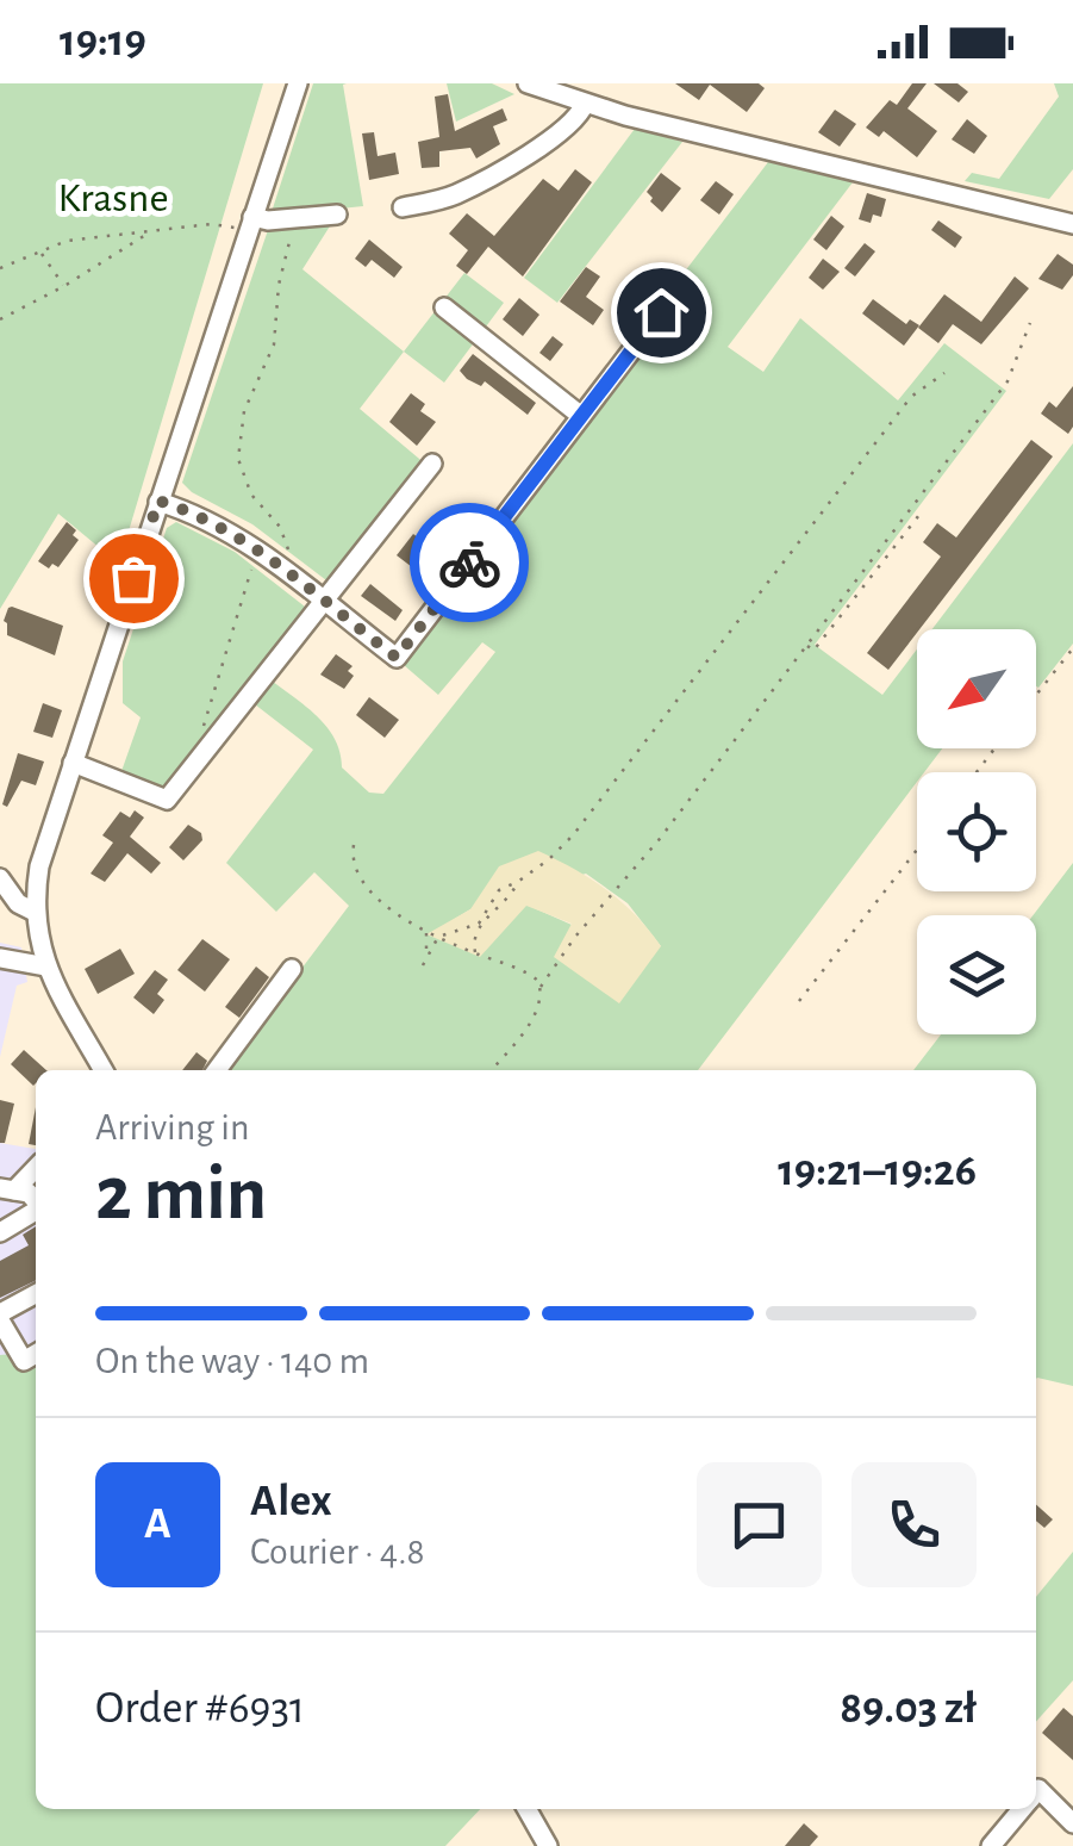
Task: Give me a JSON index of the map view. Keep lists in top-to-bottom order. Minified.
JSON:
{"parks":["Krasne"],"north":"bottom left","page":{"status":"19:19","heading":["2 min","Arriving in","19:21–19:26"],"panel":["Alex","Courier · 4.8","Order #6931","89.03 zł"],"bar":"On the way · 140 m","round":"A"}}
